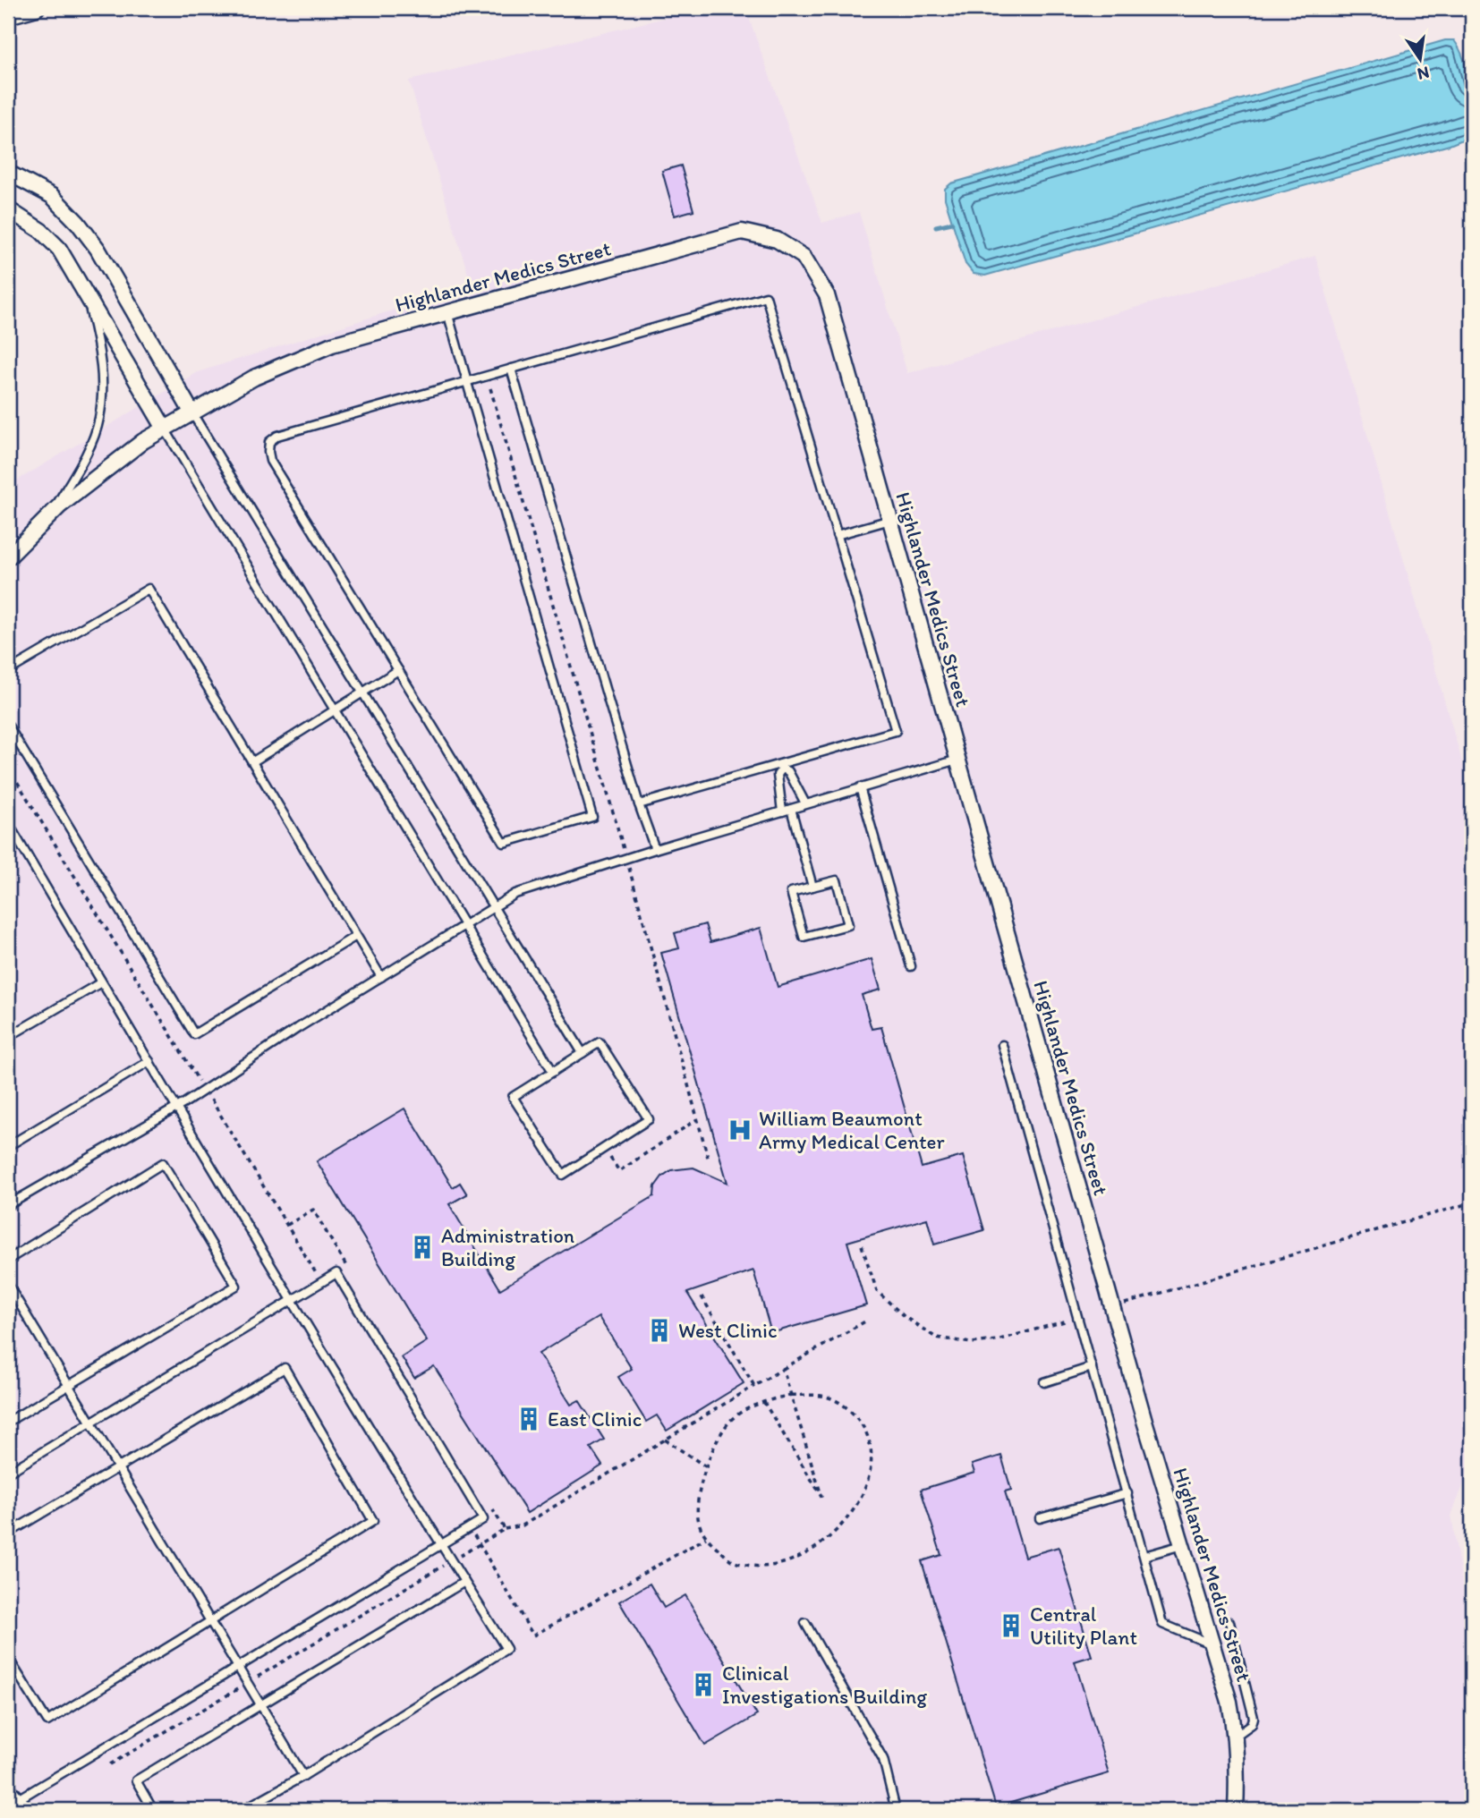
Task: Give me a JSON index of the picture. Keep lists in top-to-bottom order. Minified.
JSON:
{"streets":{"street":["Highlander Medics Street"]},"places":{"hospital":["William Beaumont Army Medical Center"],"building":["Administration Building","West Clinic","East Clinic","Central Utility Plant","Clinical Investigations Building"]},"north":"bottom"}
